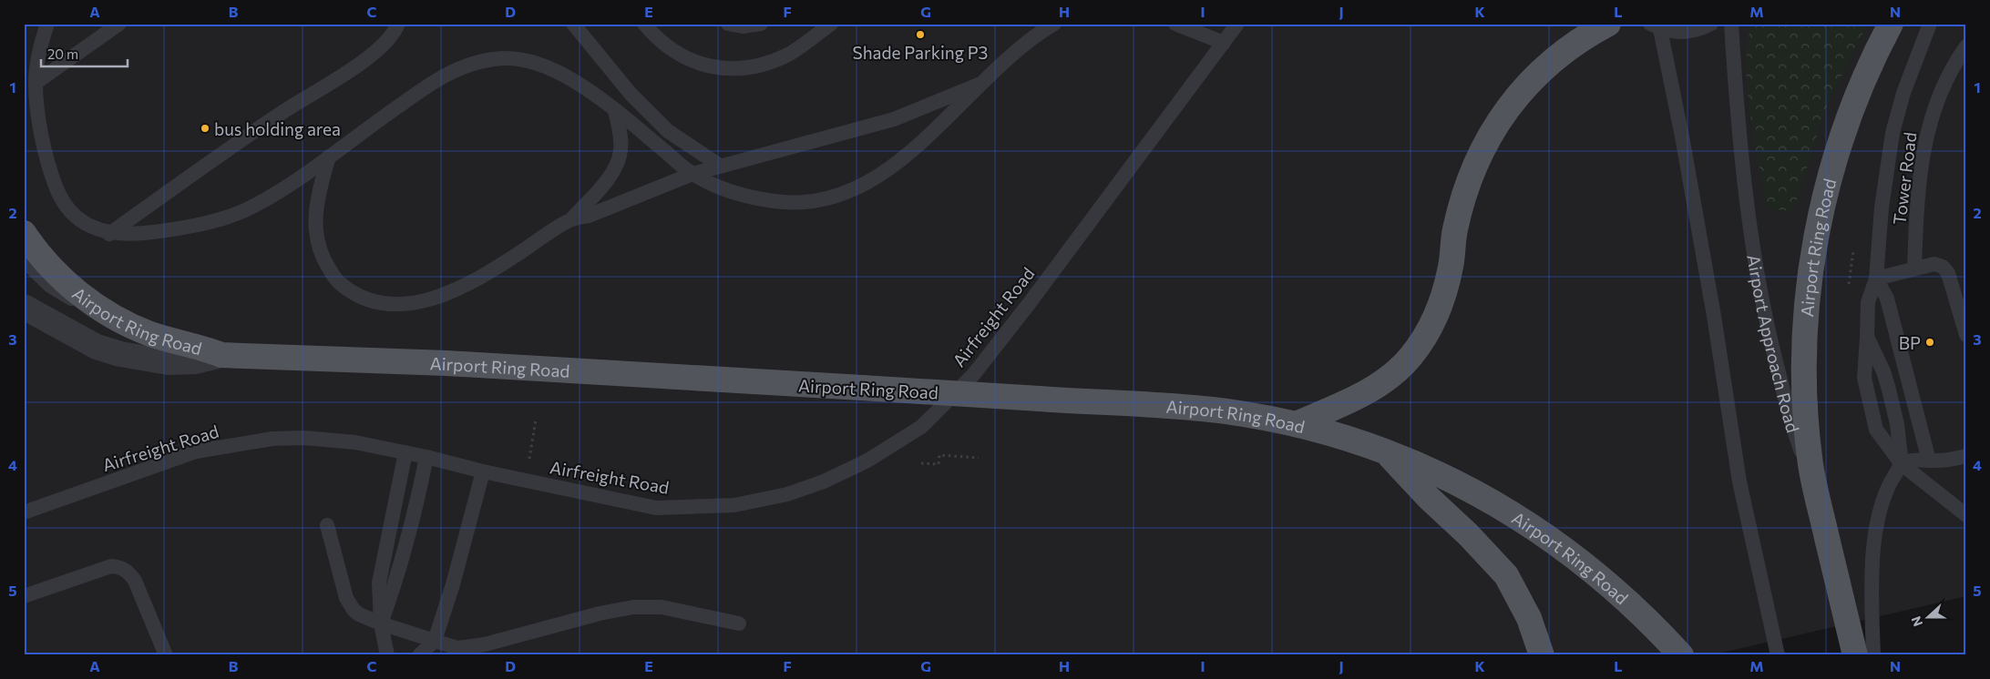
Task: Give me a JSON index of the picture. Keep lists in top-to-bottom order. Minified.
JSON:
{"streets":{"main road":["Airport Ring Road","Airport Approach Road"],"lane":["Tower Road","Airfreight Road"]},"crossings":[["Airport Ring Road","Airport Approach Road"]],"places":["Shade Parking P3","bus holding area","BP"],"scale_bar":"20 m","north":"left","grid":{"columns":["A","B","C","D","E","F","G","H","I","J","K","L","M","N"],"rows":["1","2","3","4","5"]}}
